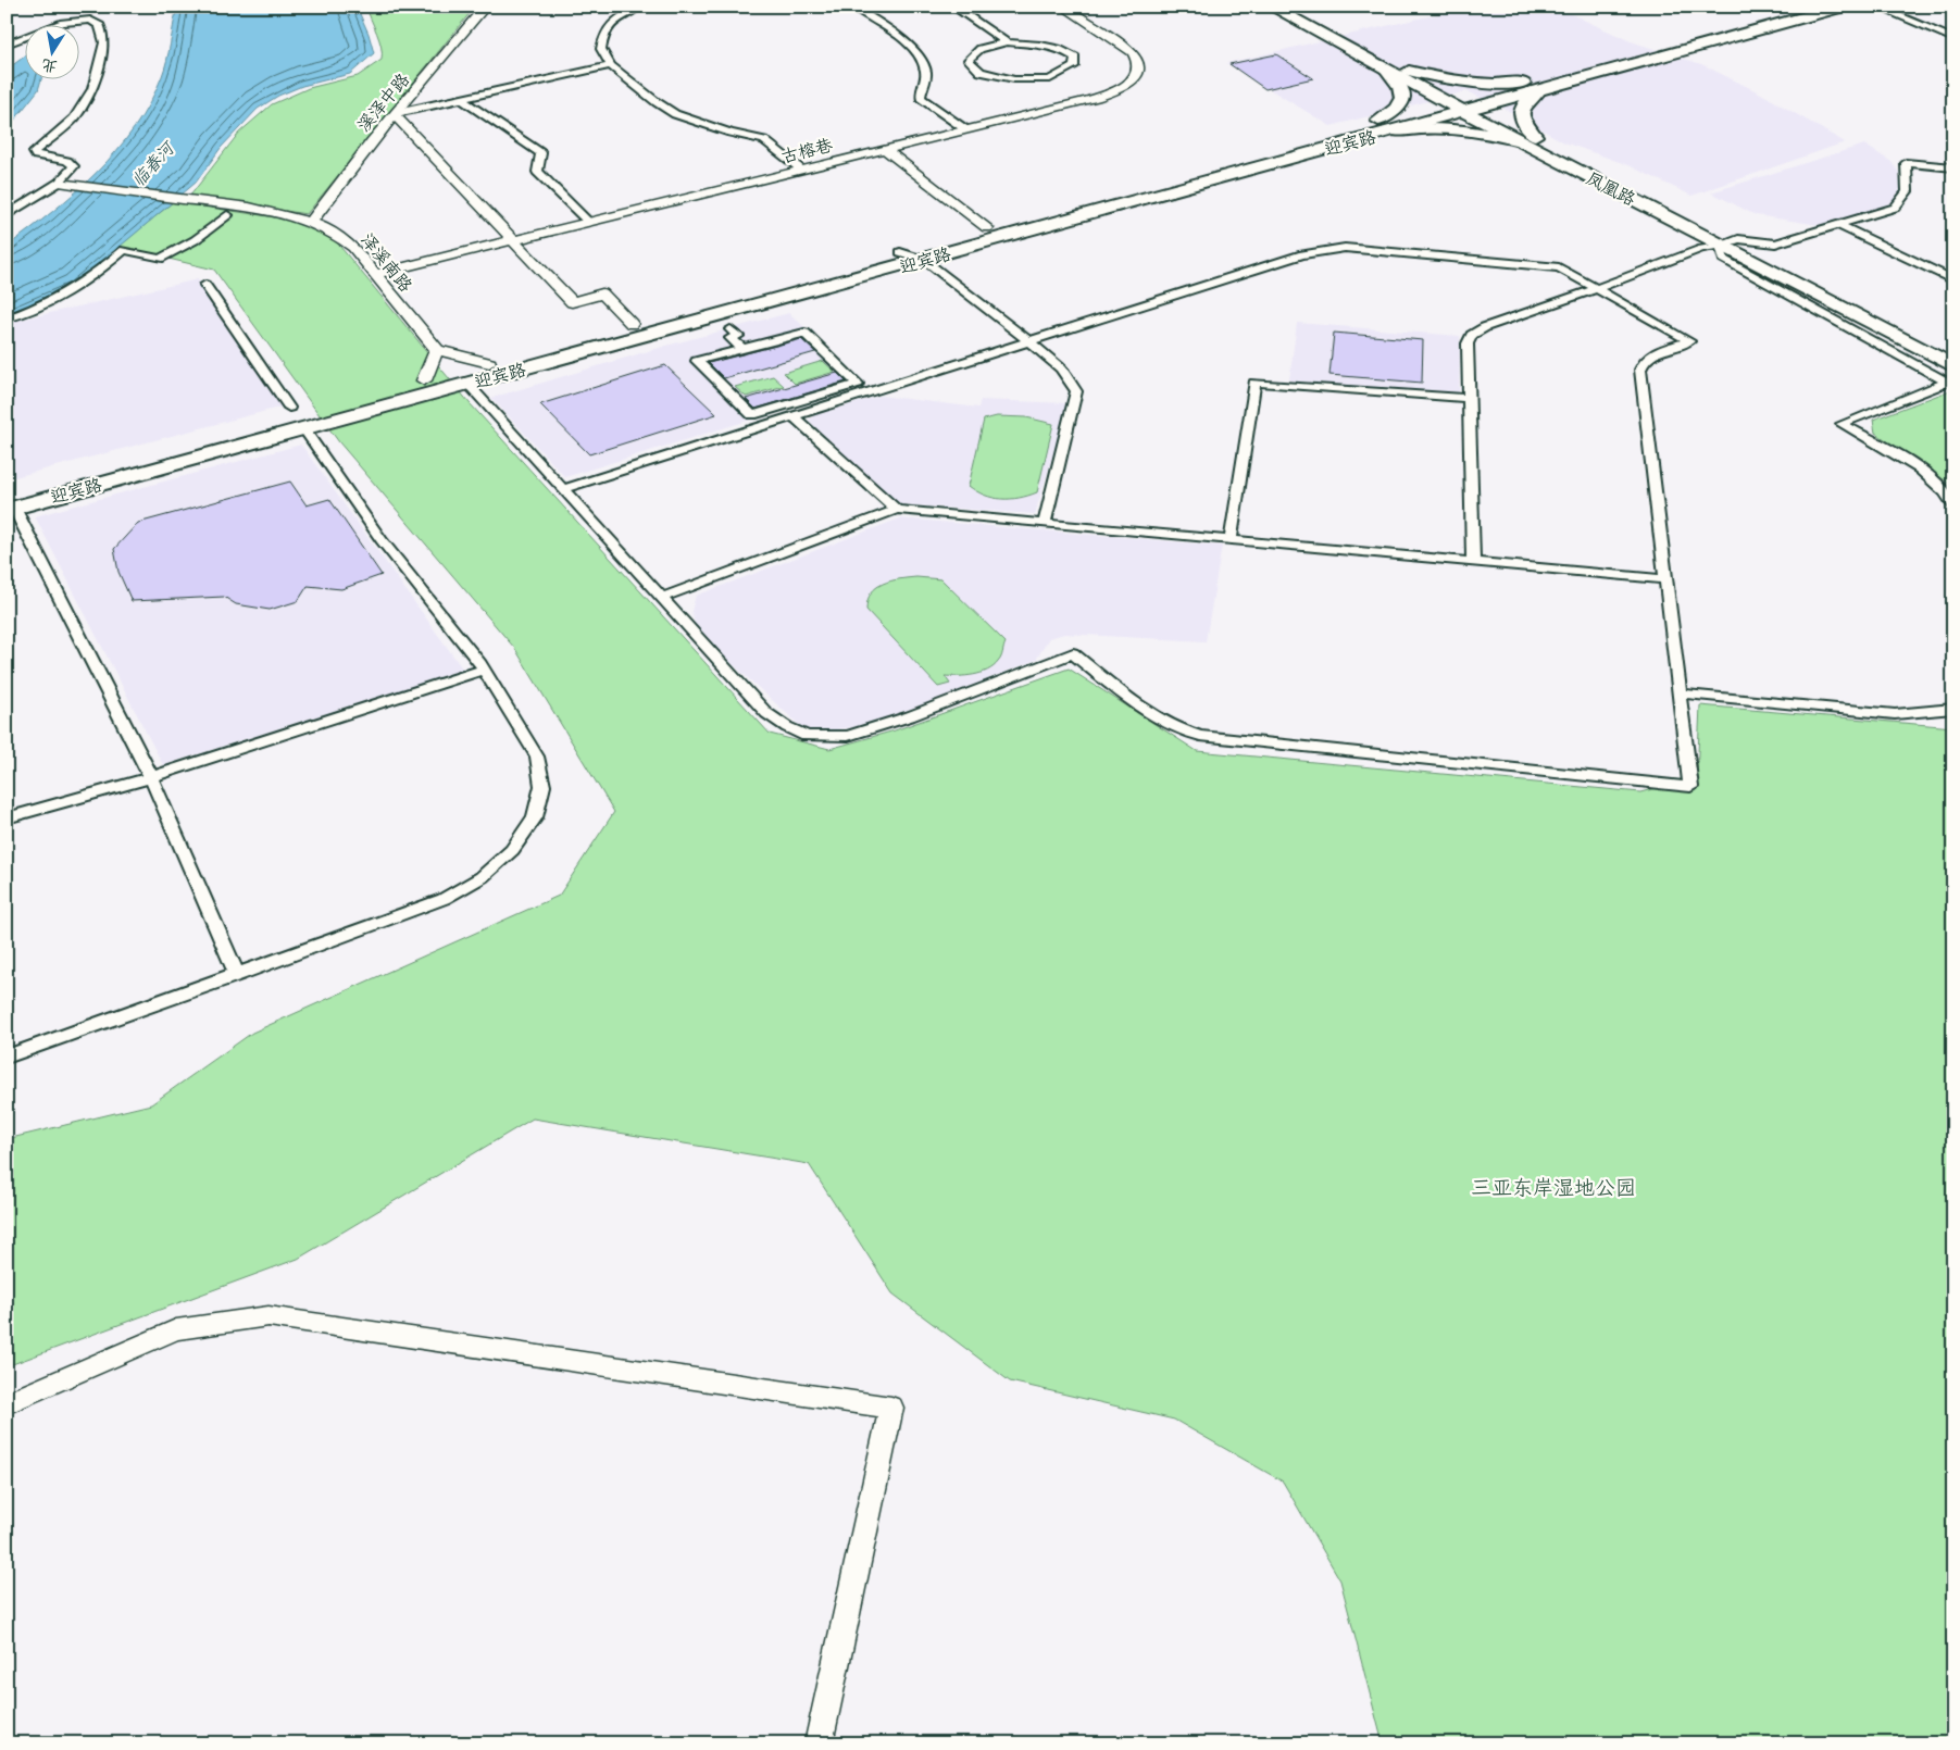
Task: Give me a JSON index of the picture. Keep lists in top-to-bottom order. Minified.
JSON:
{"streets":{"highway":["迎宾路","凤凰路"],"street":["溪泽中路","古榕巷","泽溪南路"]},"crossings":[["溪泽中路","泽溪南路"],["迎宾路","凤凰路"],["古榕巷","泽溪南路"]],"water":["临春河"],"parks":["三亚东岸湿地公园"],"north":"bottom"}
